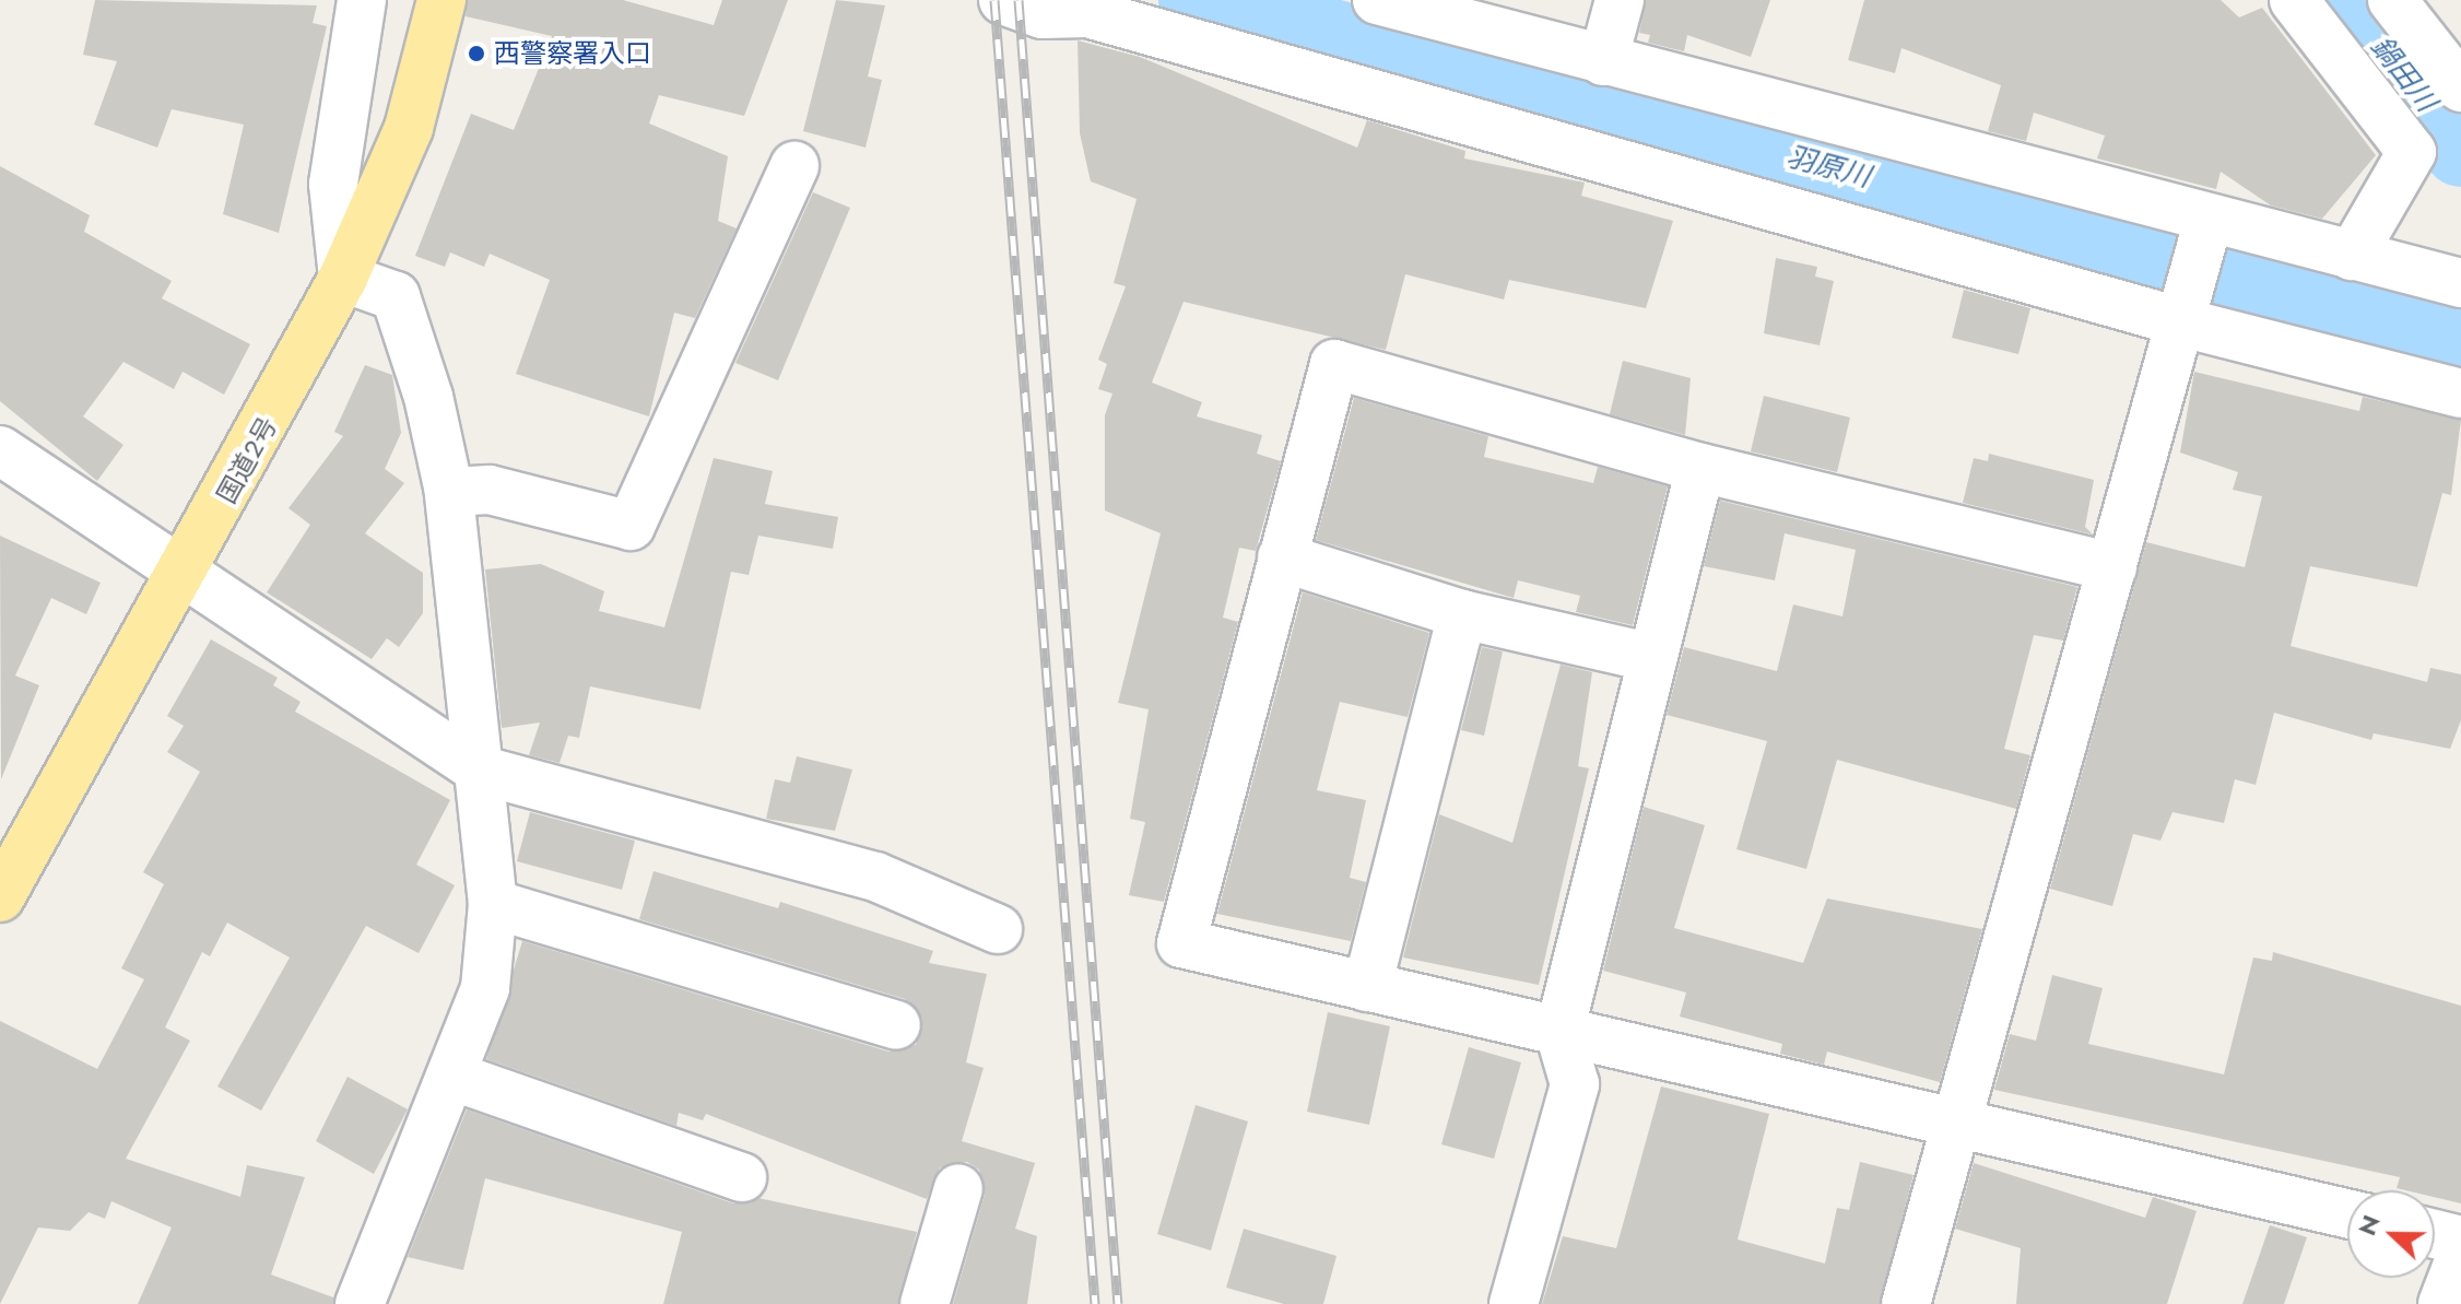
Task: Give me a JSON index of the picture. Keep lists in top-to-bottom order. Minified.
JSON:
{"streets":{"highway":["国道2号"]},"water":["鍋田川","羽原川"],"places":["西警察署入口"],"north":"left"}
